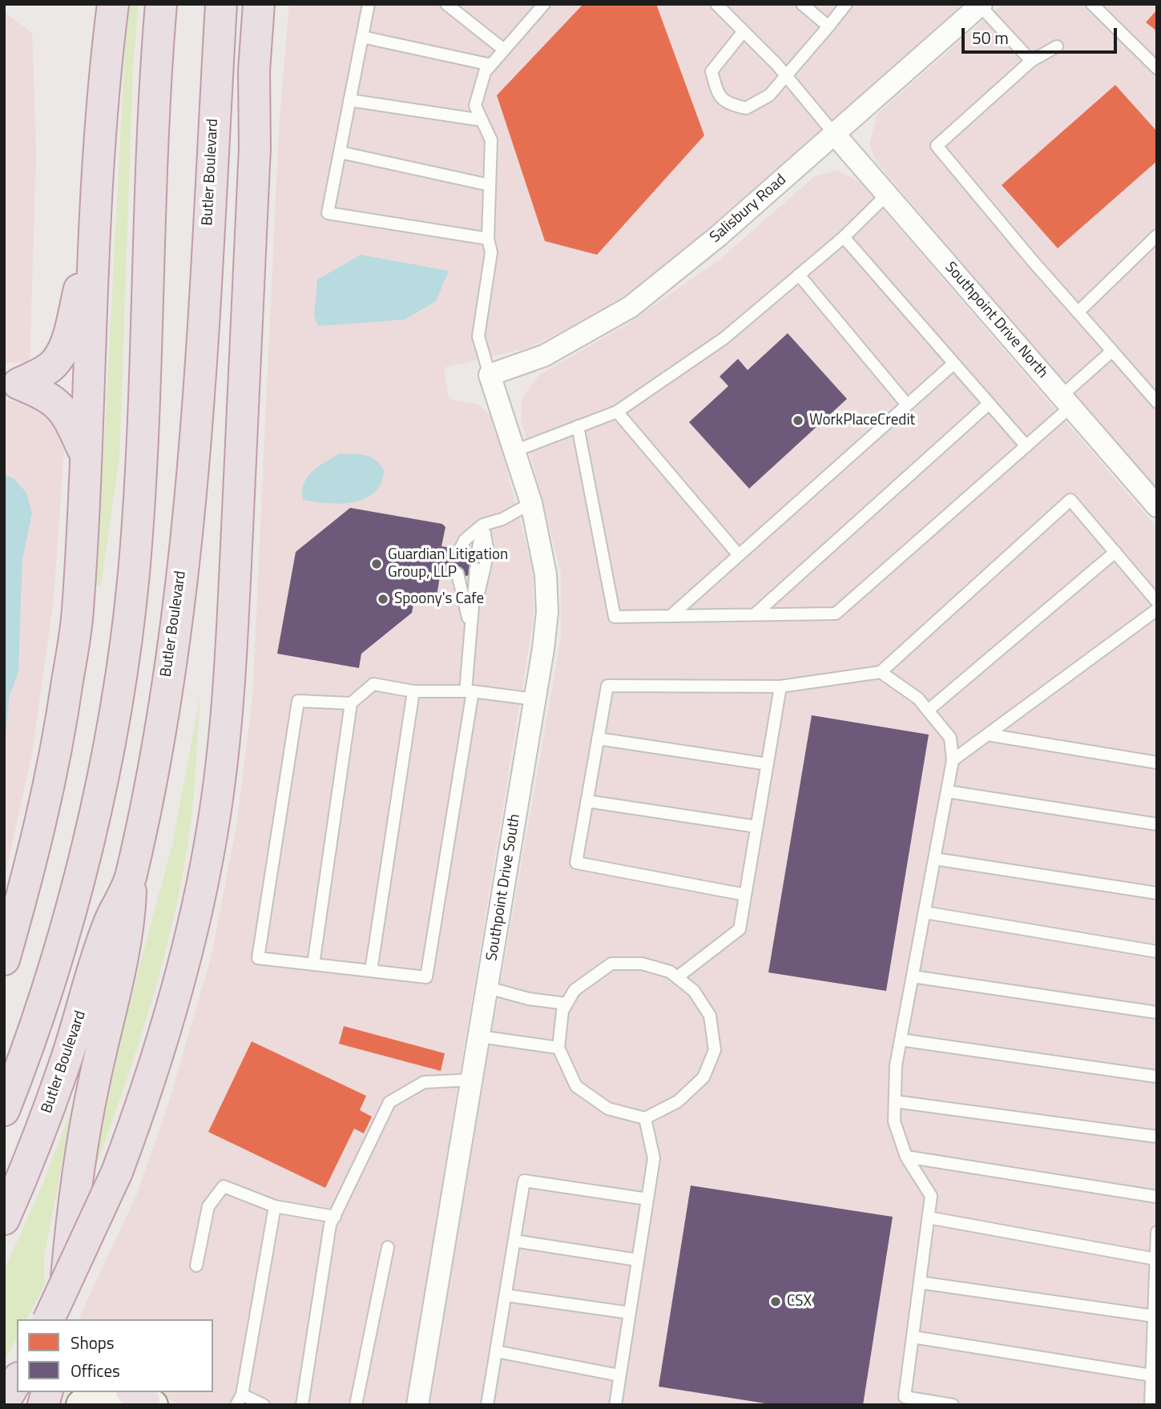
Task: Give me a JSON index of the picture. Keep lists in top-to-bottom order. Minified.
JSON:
{"streets":{"highway":["Butler Boulevard"],"street":["Salisbury Road","Southpoint Drive North","Southpoint Drive South"]},"crossings":[["Salisbury Road","Southpoint Drive North"],["Salisbury Road","Southpoint Drive South"]],"places":["WorkPlaceCredit","Guardian Litigation Group, LLP","Spoony's Cafe","CSX"],"legend":["Shops","Offices"],"scale_bar":"50 m"}
